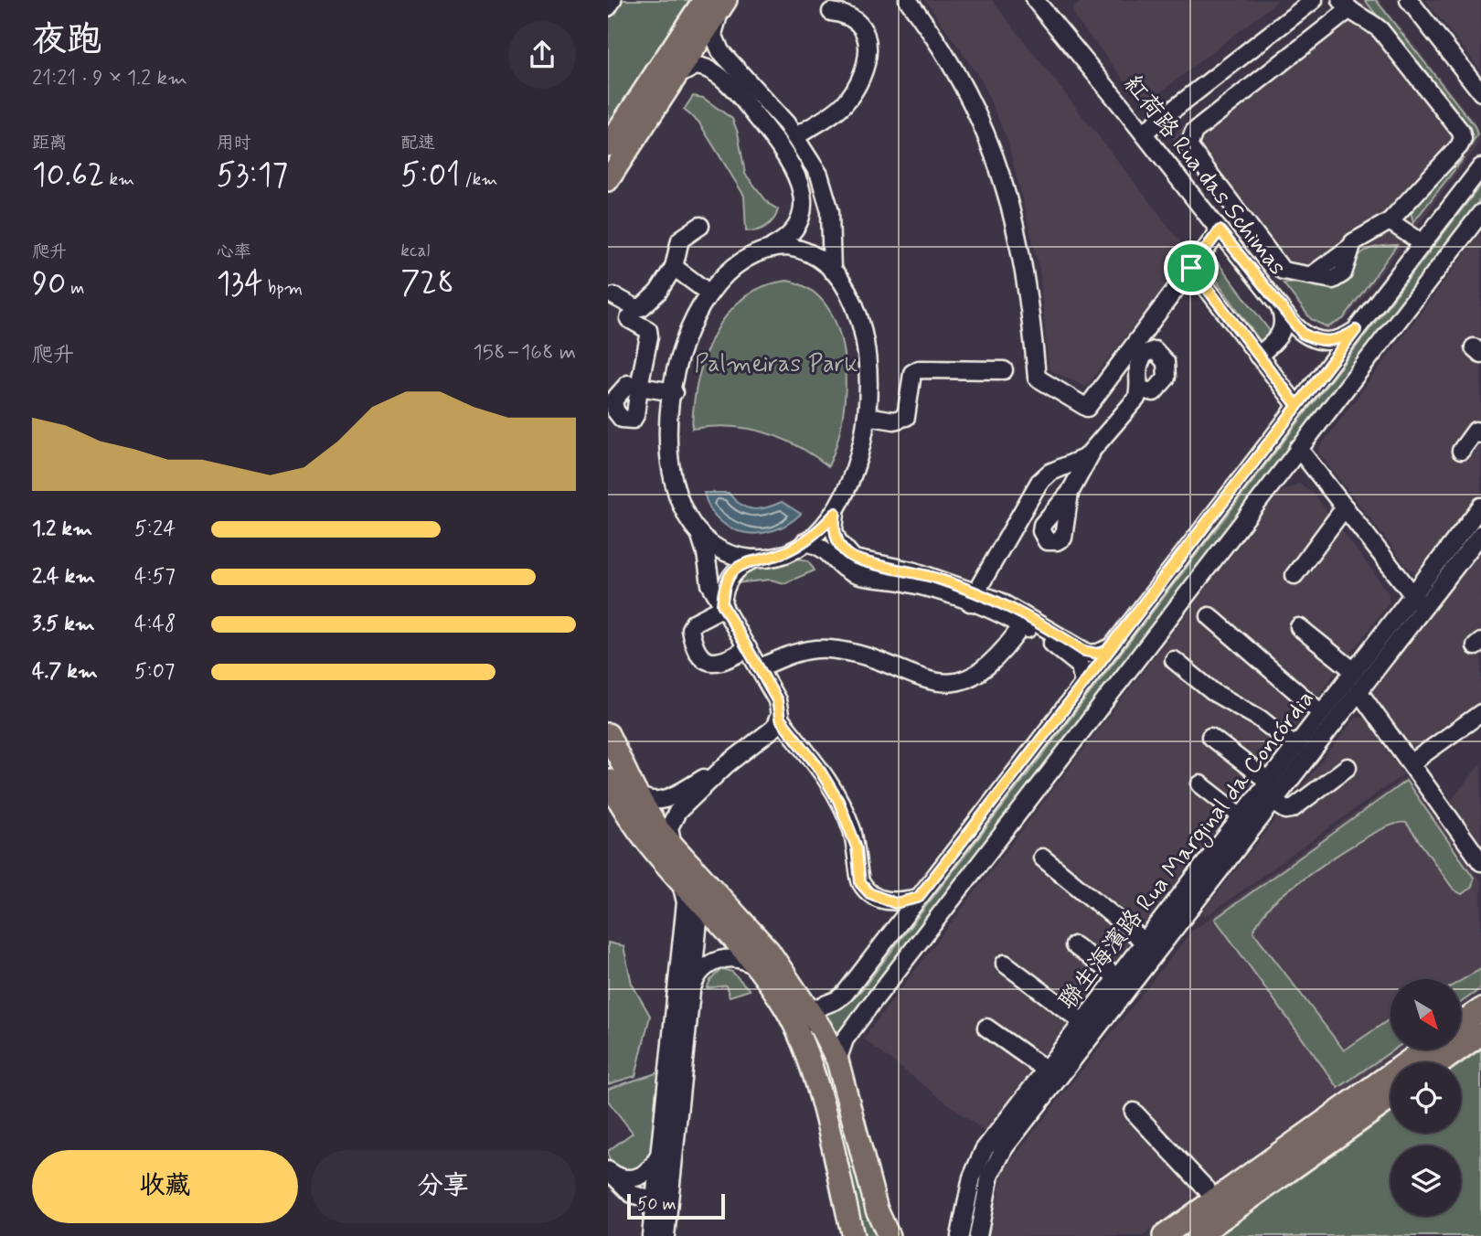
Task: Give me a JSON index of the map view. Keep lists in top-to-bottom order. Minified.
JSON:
{"streets":{"street":["紅荷路 Rua das Schimas","聯生海濱路 Rua Marginal da Concórdia"]},"parks":["Palmeiras Park"],"scale_bar":"50 m","north":"bottom right","page":{"heading":["夜跑","21:21 · 9 × 1.2 km"],"stats":[["距离","10.62 km"],["用时","53:17"],["配速","5:01 /km"],["爬升","90 m"],["心率","134 bpm"],["kcal","728"]],"chart":["爬升","158–168 m"],"list":[{"name":"1.2 km","note":"5:24"},{"name":"2.4 km","note":"4:57"},{"name":"3.5 km","note":"4:48"},{"name":"4.7 km","note":"5:07"}],"buttons":["收藏","分享"],"scale":"50 m"}}
